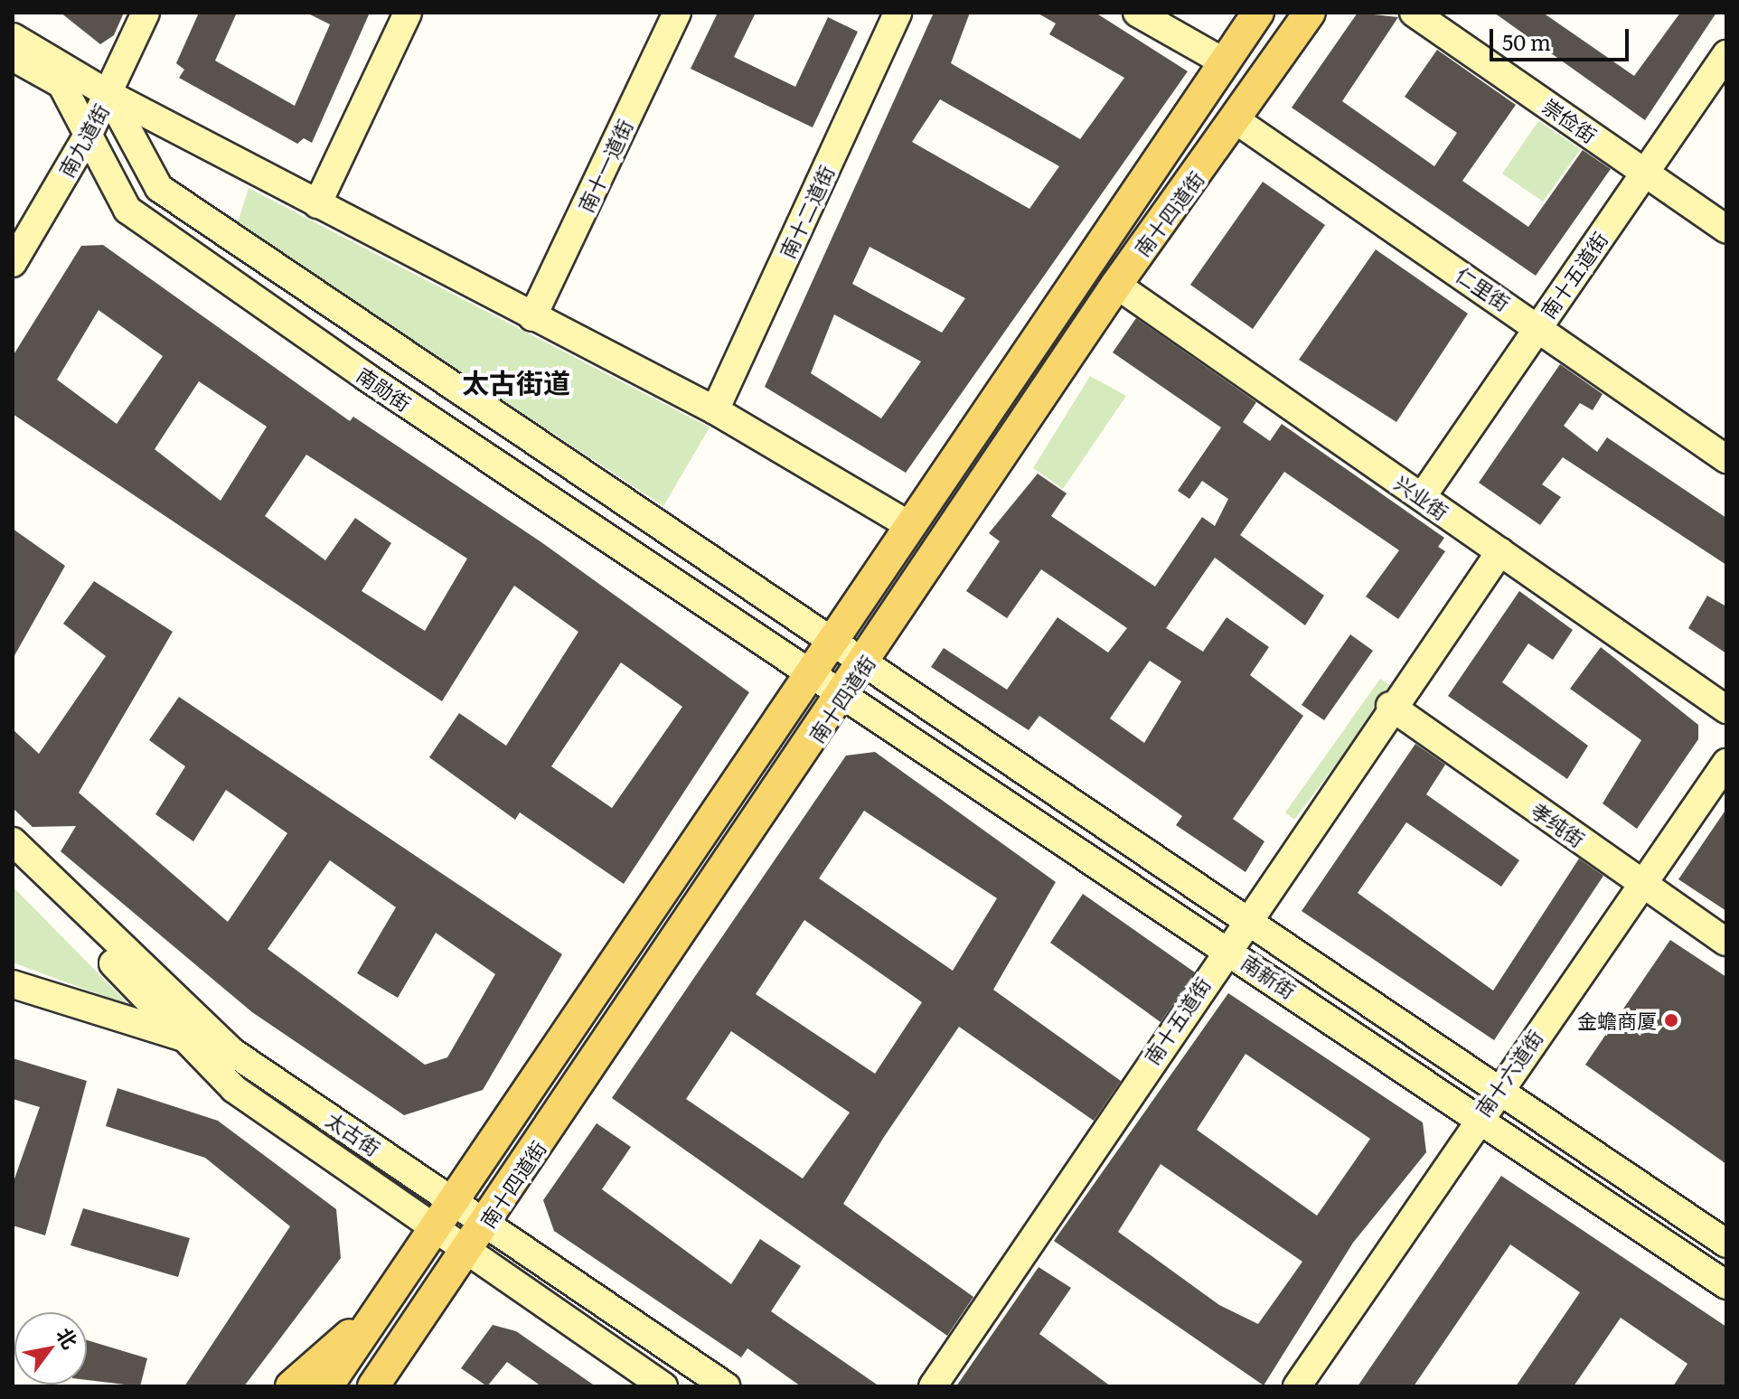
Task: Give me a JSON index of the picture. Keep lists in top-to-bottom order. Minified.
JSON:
{"streets":{"main road":["崇俭街","南九道街","南十一道街","南十二道街","南十四道街","南十五道街","仁里街","南勋街","兴业街","孝纯街","南新街","南十六道街","太古街"]},"crossings":[["崇俭街","南十五道街"],["南九道街","南勋街"],["南十四道街","仁里街"],["南十四道街","兴业街"],["南十四道街","南新街"],["南十四道街","太古街"],["南十五道街","仁里街"],["南十五道街","兴业街"],["南十五道街","孝纯街"],["南十五道街","南新街"],["南勋街","南新街"],["孝纯街","南十六道街"],["南新街","南十六道街"]],"districts":["太古街道"],"places":["金蟾商厦"],"scale_bar":"50 m","north":"top right"}
